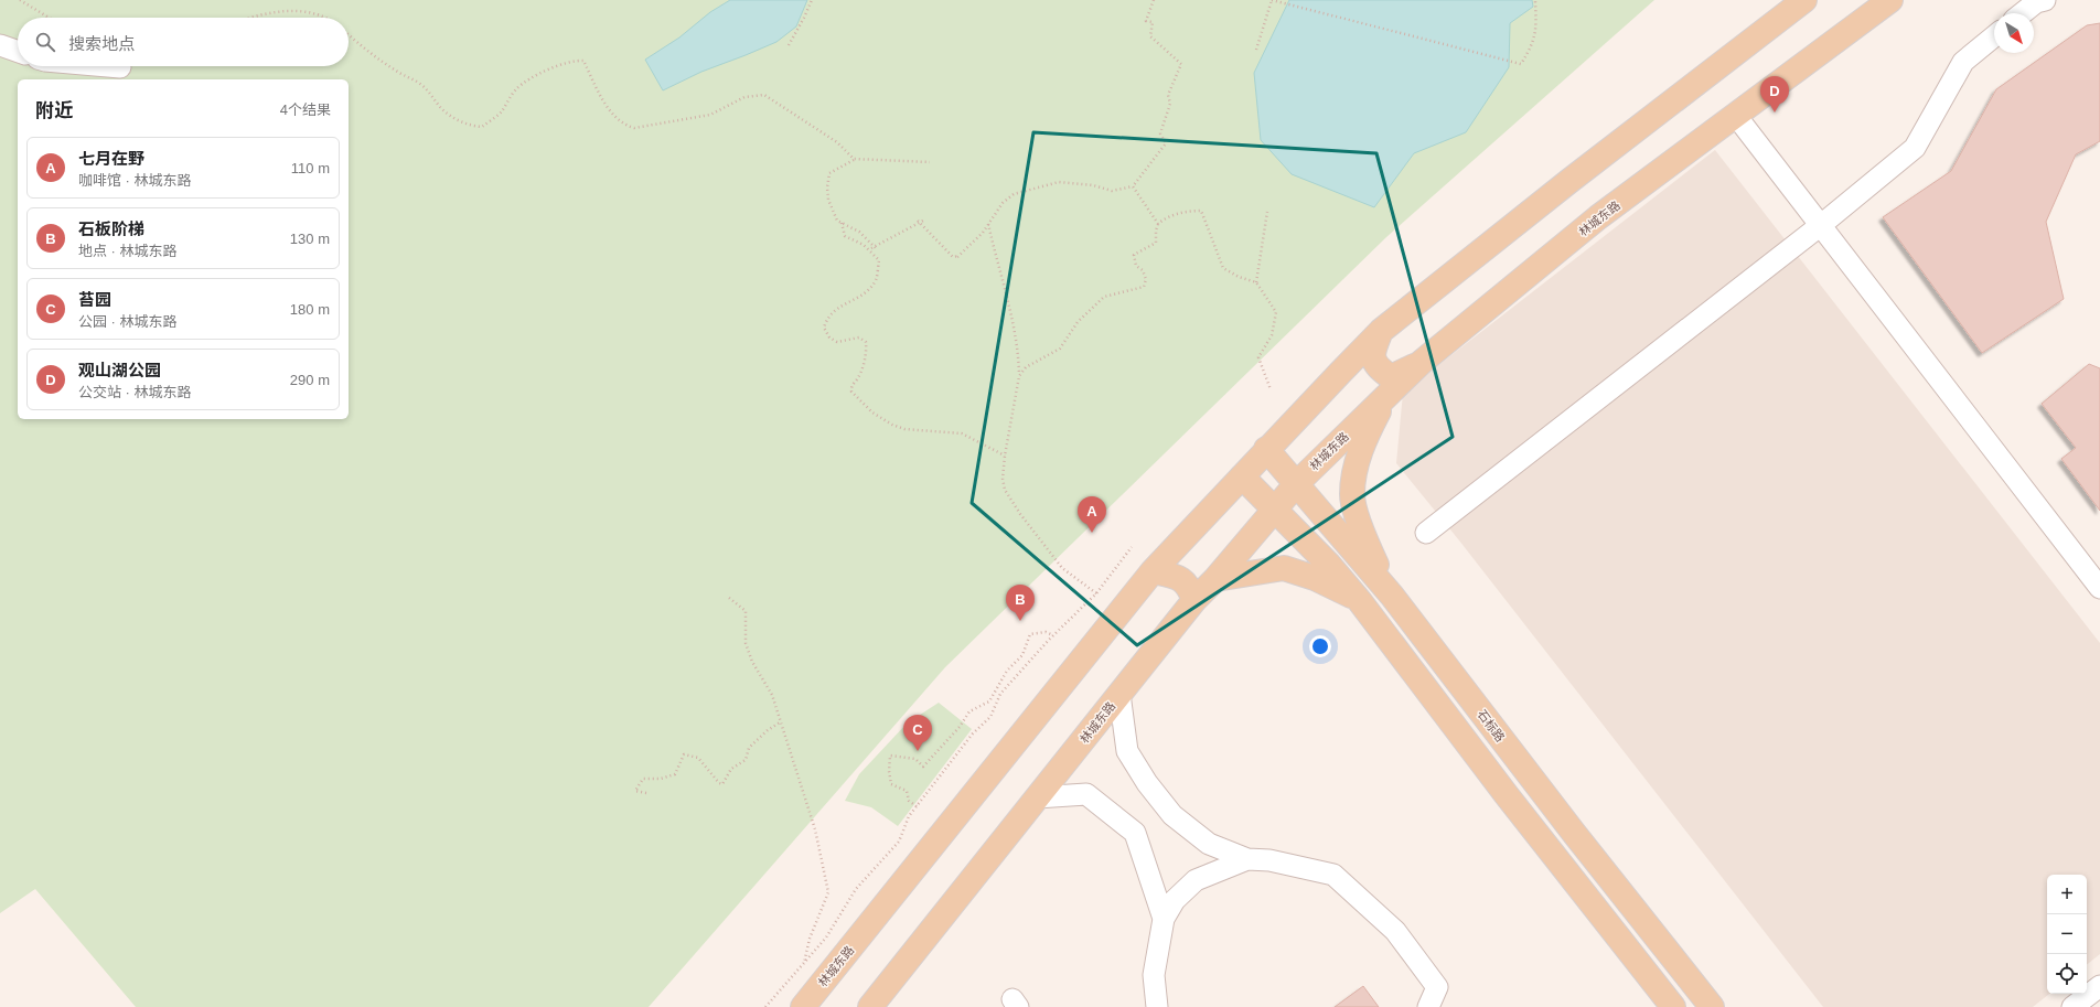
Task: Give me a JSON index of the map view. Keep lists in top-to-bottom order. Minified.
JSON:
{"streets":{"main road":["林城东路","石标路"]},"crossings":[["林城东路","石标路"]],"north":"bottom right","page":{"search":"搜索地点","pins":["D","A","B","C"],"heading":["附近","4个结果"],"list":[{"mark":"A","name":"七月在野","note":"咖啡馆 · 林城东路","value":"110 m"},{"mark":"B","name":"石板阶梯","note":"地点 · 林城东路","value":"130 m"},{"mark":"C","name":"苔园","note":"公园 · 林城东路","value":"180 m"},{"mark":"D","name":"观山湖公园","note":"公交站 · 林城东路","value":"290 m"}],"map_buttons":["+","−"]}}
